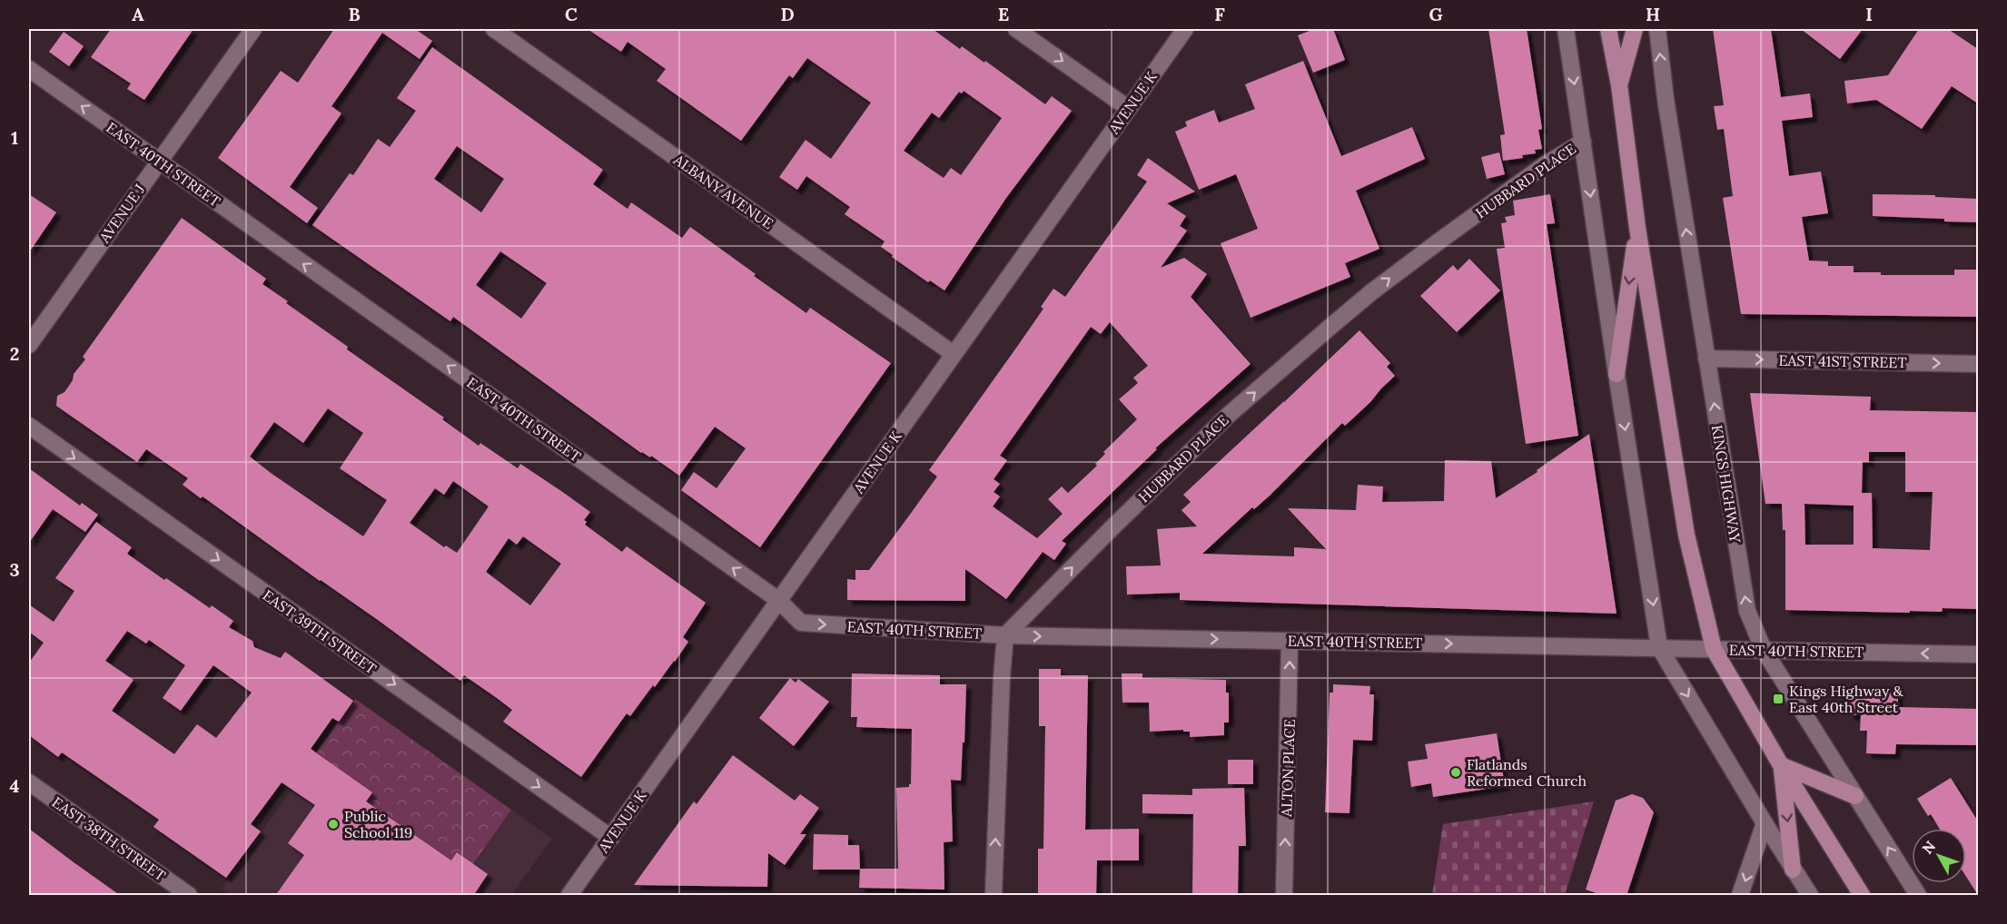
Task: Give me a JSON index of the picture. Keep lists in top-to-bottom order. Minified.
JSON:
{"streets":{"street":["AVENUE K","EAST 40TH STREET","HUBBARD PLACE","ALBANY AVENUE","AVENUE J","EAST 41ST STREET","KINGS HIGHWAY","EAST 39TH STREET","ALTON PLACE","EAST 38TH STREET"]},"crossings":[["AVENUE K","EAST 40TH STREET"],["AVENUE K","ALBANY AVENUE"],["AVENUE K","EAST 39TH STREET"],["EAST 40TH STREET","HUBBARD PLACE"],["EAST 40TH STREET","AVENUE J"],["EAST 40TH STREET","KINGS HIGHWAY"],["EAST 40TH STREET","ALTON PLACE"],["EAST 41ST STREET","KINGS HIGHWAY"]],"one_way":["HUBBARD PLACE","EAST 41ST STREET","EAST 39TH STREET","ALTON PLACE"],"places":{"transit":["Kings Highway & East 40th Street"],"other":["Flatlands Reformed Church","Public School 119"]},"north":"top left","grid":{"columns":["A","B","C","D","E","F","G","H","I"],"rows":["1","2","3","4"]}}
